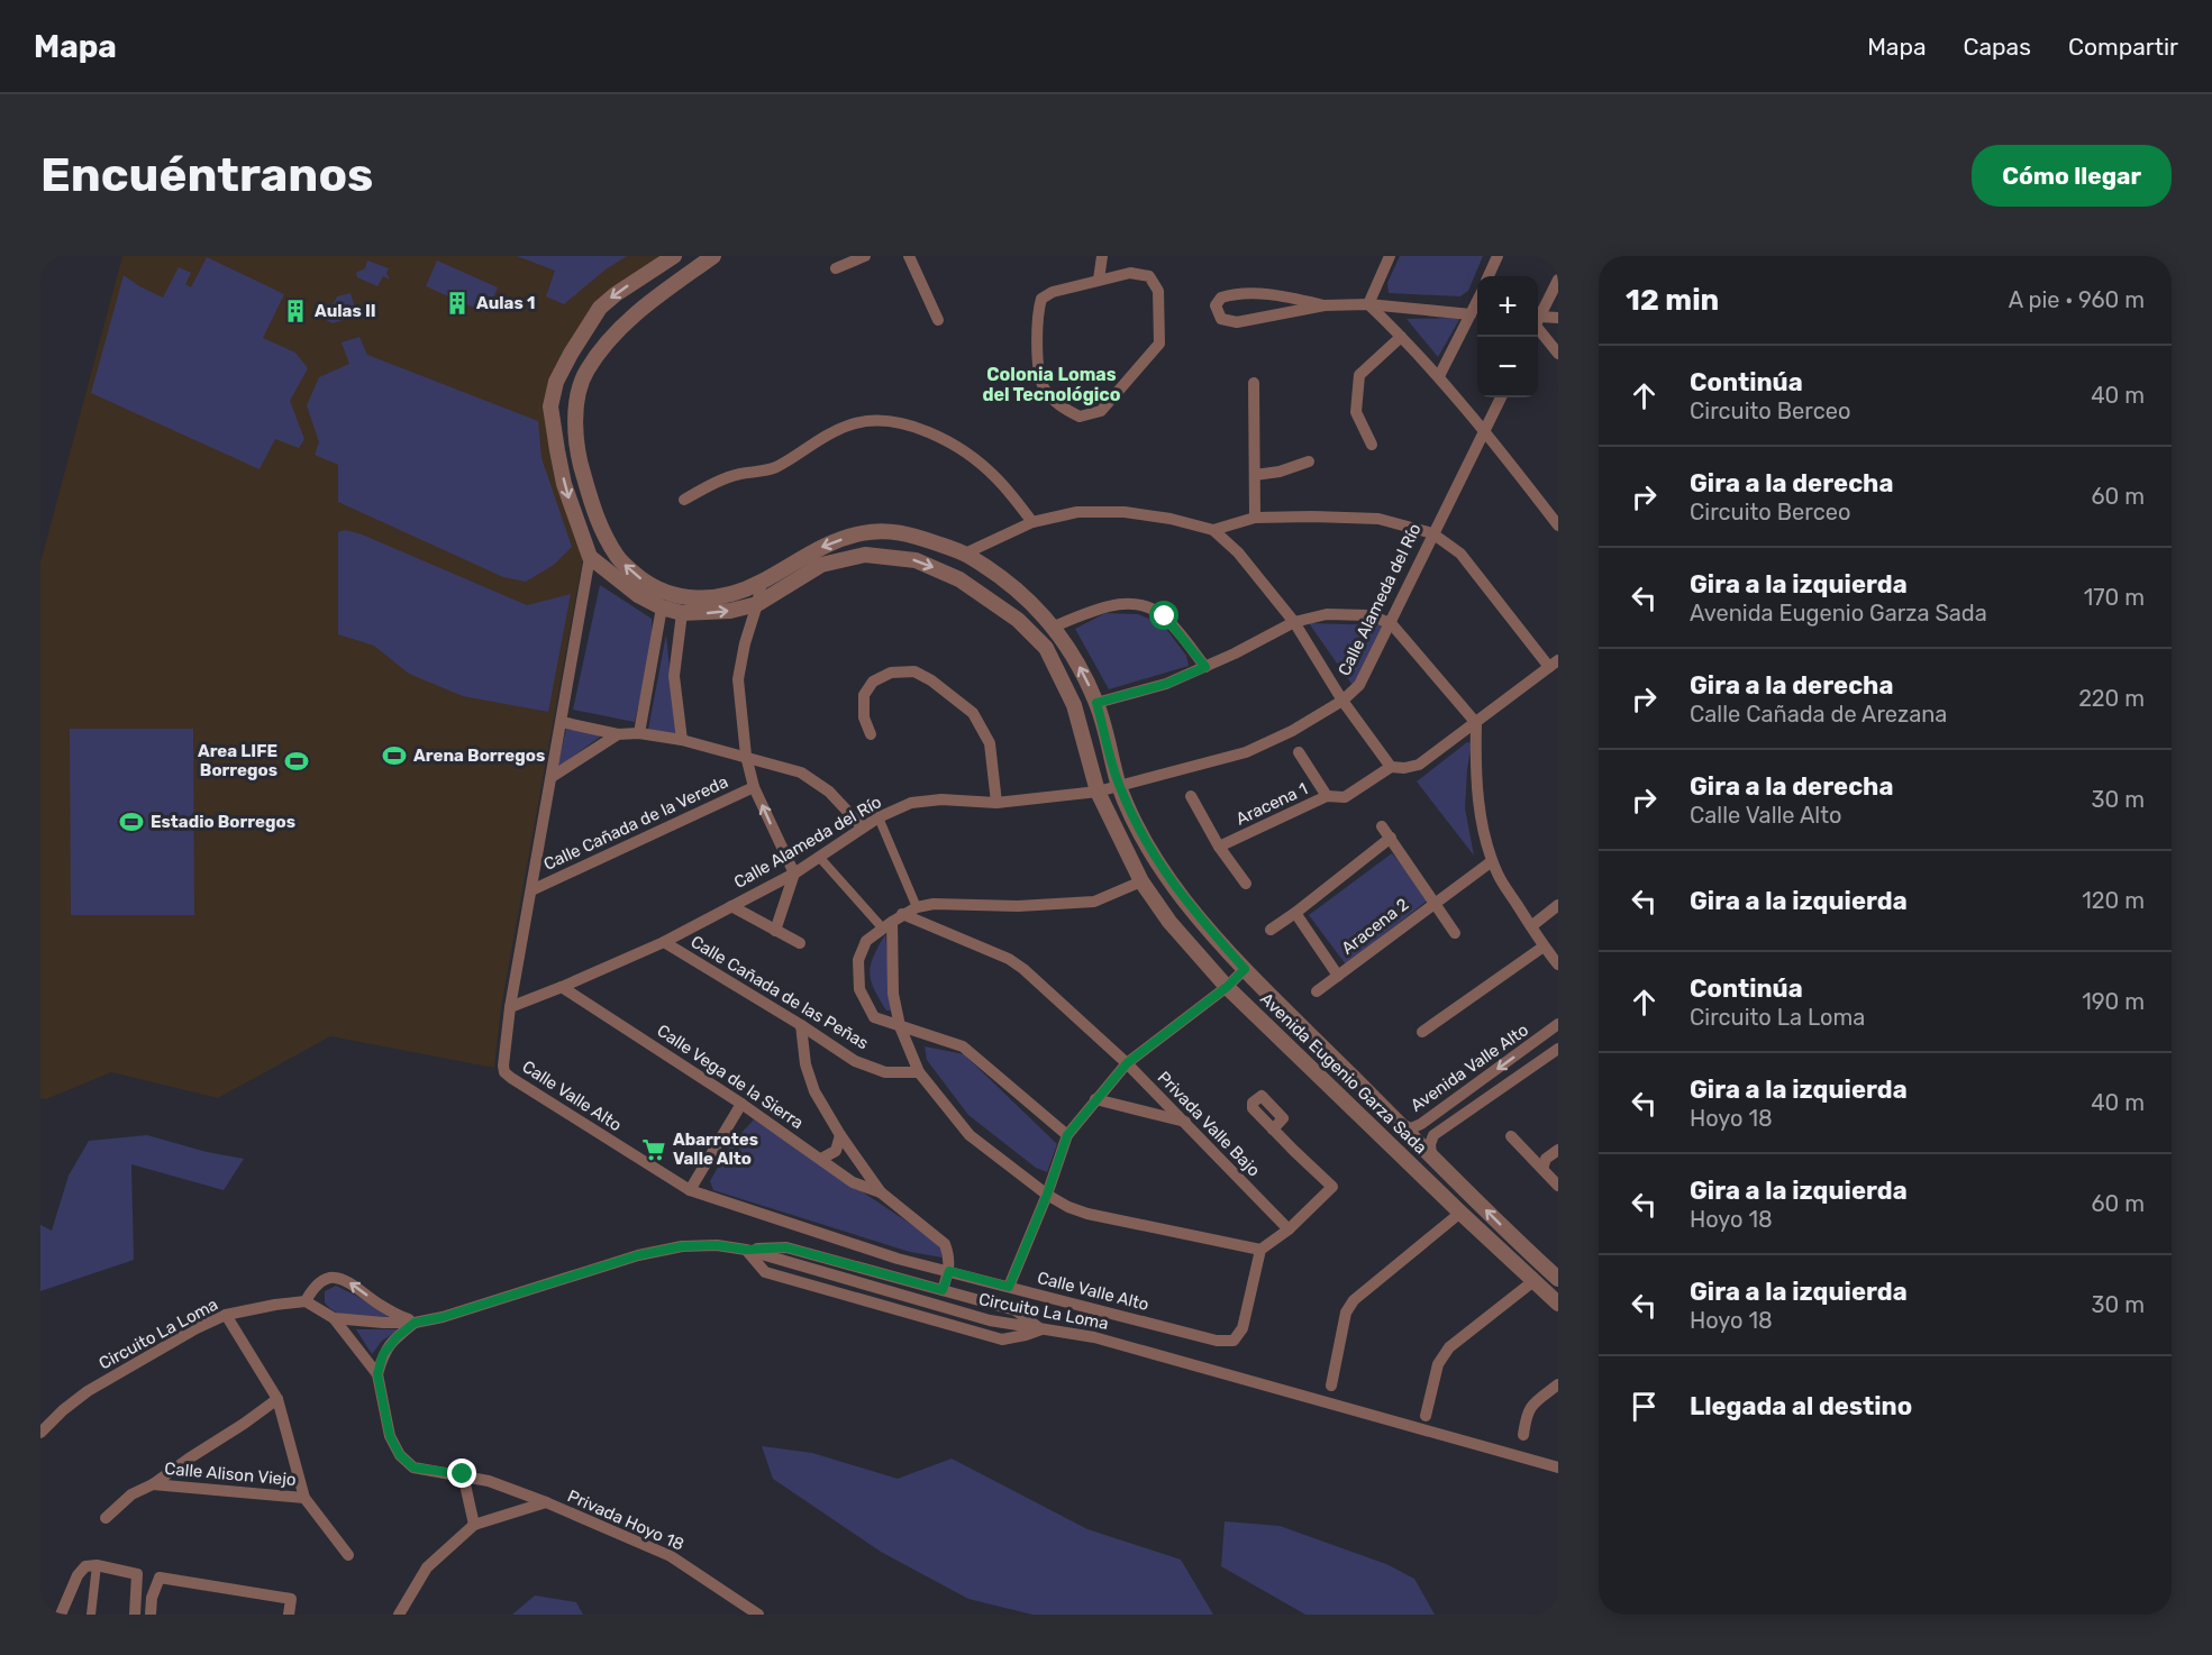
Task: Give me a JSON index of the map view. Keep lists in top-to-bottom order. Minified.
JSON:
{"streets":{"street":["Calle Alameda del Río","Aracena 1","Calle Cañada de la Vereda","Aracena 2","Calle Cañada de las Peñas","Avenida Valle Alto","Avenida Eugenio Garza Sada","Calle Vega de la Sierra","Calle Valle Alto","Privada Valle Bajo","Circuito La Loma","Calle Alison Viejo","Privada Hoyo 18"]},"crossings":[["Calle Alameda del Río","Calle Cañada de las Peñas"],["Calle Alameda del Río","Avenida Eugenio Garza Sada"],["Calle Alameda del Río","Calle Vega de la Sierra"],["Calle Alameda del Río","Calle Valle Alto"],["Calle Cañada de la Vereda","Calle Valle Alto"],["Avenida Valle Alto","Avenida Eugenio Garza Sada"],["Avenida Eugenio Garza Sada","Calle Valle Alto"],["Circuito La Loma","Calle Alison Viejo"]],"districts":["Colonia Lomas del Tecnológico"],"places":{"building":["Aulas 1","Aulas II"],"sports":["Arena Borregos","Area LIFE Borregos","Estadio Borregos"],"supermarket":["Abarrotes Valle Alto"]},"page":{"header":"Mapa","nav":["Mapa","Capas","Compartir"],"buttons":"Cómo llegar","title":"Encuéntranos","heading":["12 min","A pie · 960 m"],"map_buttons":["+","−"],"list":[["Continúa","Circuito Berceo","40 m"],["Gira a la derecha","Circuito Berceo","60 m"],["Gira a la izquierda","Avenida Eugenio Garza Sada","170 m"],["Gira a la derecha","Calle Cañada de Arezana","220 m"],["Gira a la derecha","Calle Valle Alto","30 m"],["Gira a la izquierda","120 m"],["Continúa","Circuito La Loma","190 m"],["Gira a la izquierda","Hoyo 18","40 m"],["Gira a la izquierda","Hoyo 18","60 m"],["Gira a la izquierda","Hoyo 18","30 m"],"Llegada al destino"]}}
